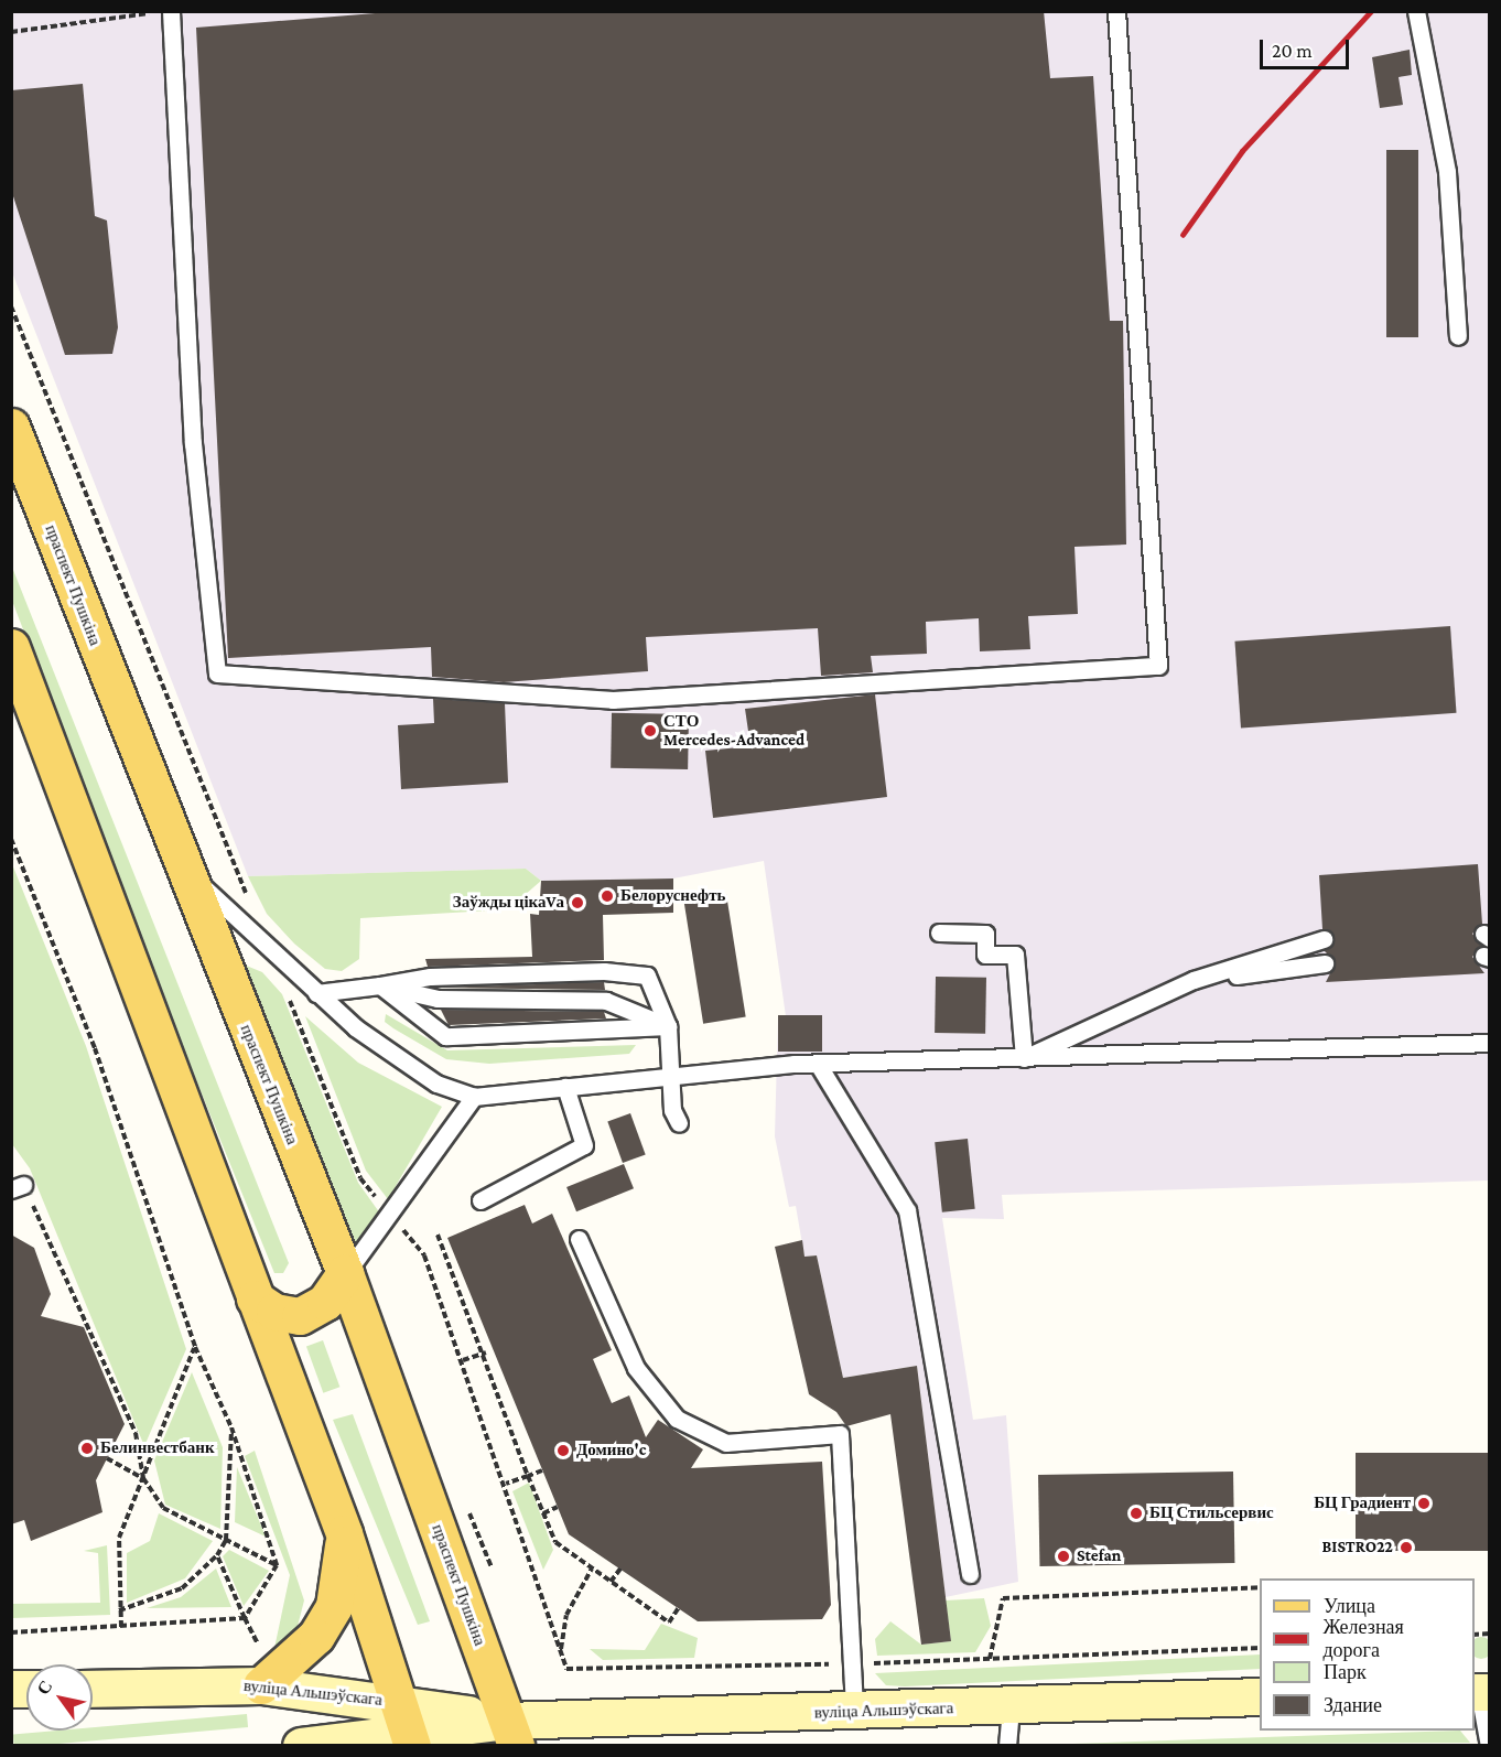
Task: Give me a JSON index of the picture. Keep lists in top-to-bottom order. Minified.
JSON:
{"streets":{"main road":["праспект Пушкіна","вуліца Альшэўскага"]},"crossings":[["праспект Пушкіна","вуліца Альшэўскага"]],"places":["СТО Mercedes-Advanced","Белоруснефть","Заўжды цікаVа","Белинвестбанк","Домино'c","БЦ Градиент","БЦ Стильсервис","BISTRO22","Stefan"],"legend":["Улица","Железная дорога","Парк","Здание"],"scale_bar":"20 m","north":"top left"}
